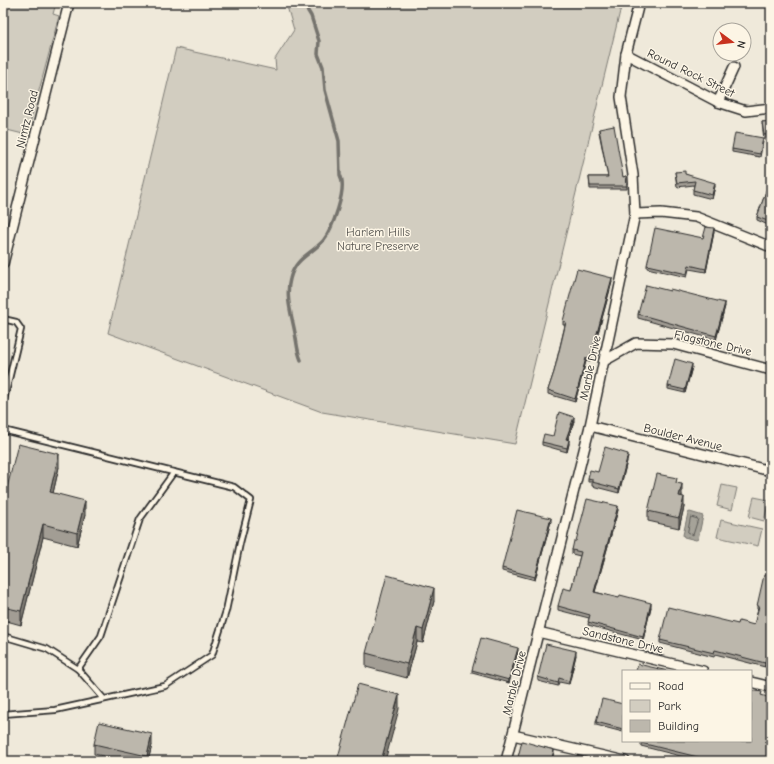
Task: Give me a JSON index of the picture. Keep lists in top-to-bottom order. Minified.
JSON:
{"streets":{"street":["Round Rock Street","Nimtz Road","Flagstone Drive","Marble Drive","Boulder Avenue","Sandstone Drive"]},"crossings":[["Round Rock Street","Marble Drive"],["Flagstone Drive","Marble Drive"],["Marble Drive","Boulder Avenue"],["Marble Drive","Sandstone Drive"]],"parks":["Harlem Hills Nature Preserve"],"legend":["Road","Park","Building"],"north":"right"}
